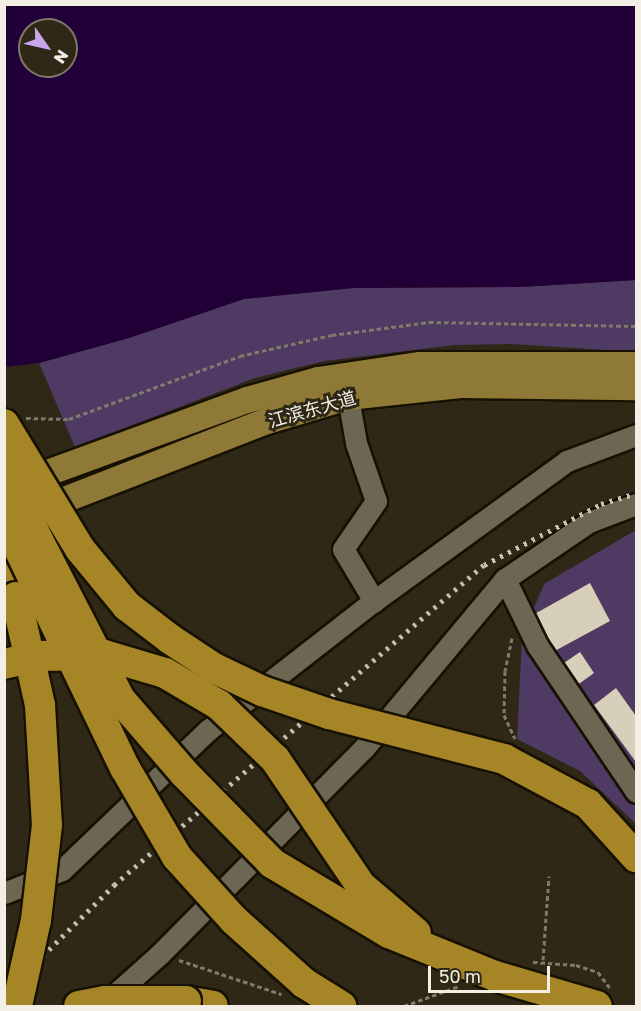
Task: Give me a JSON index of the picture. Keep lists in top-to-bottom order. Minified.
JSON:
{"streets":{"main road":["江滨东大道"]},"scale_bar":"50 m","north":"bottom right"}
